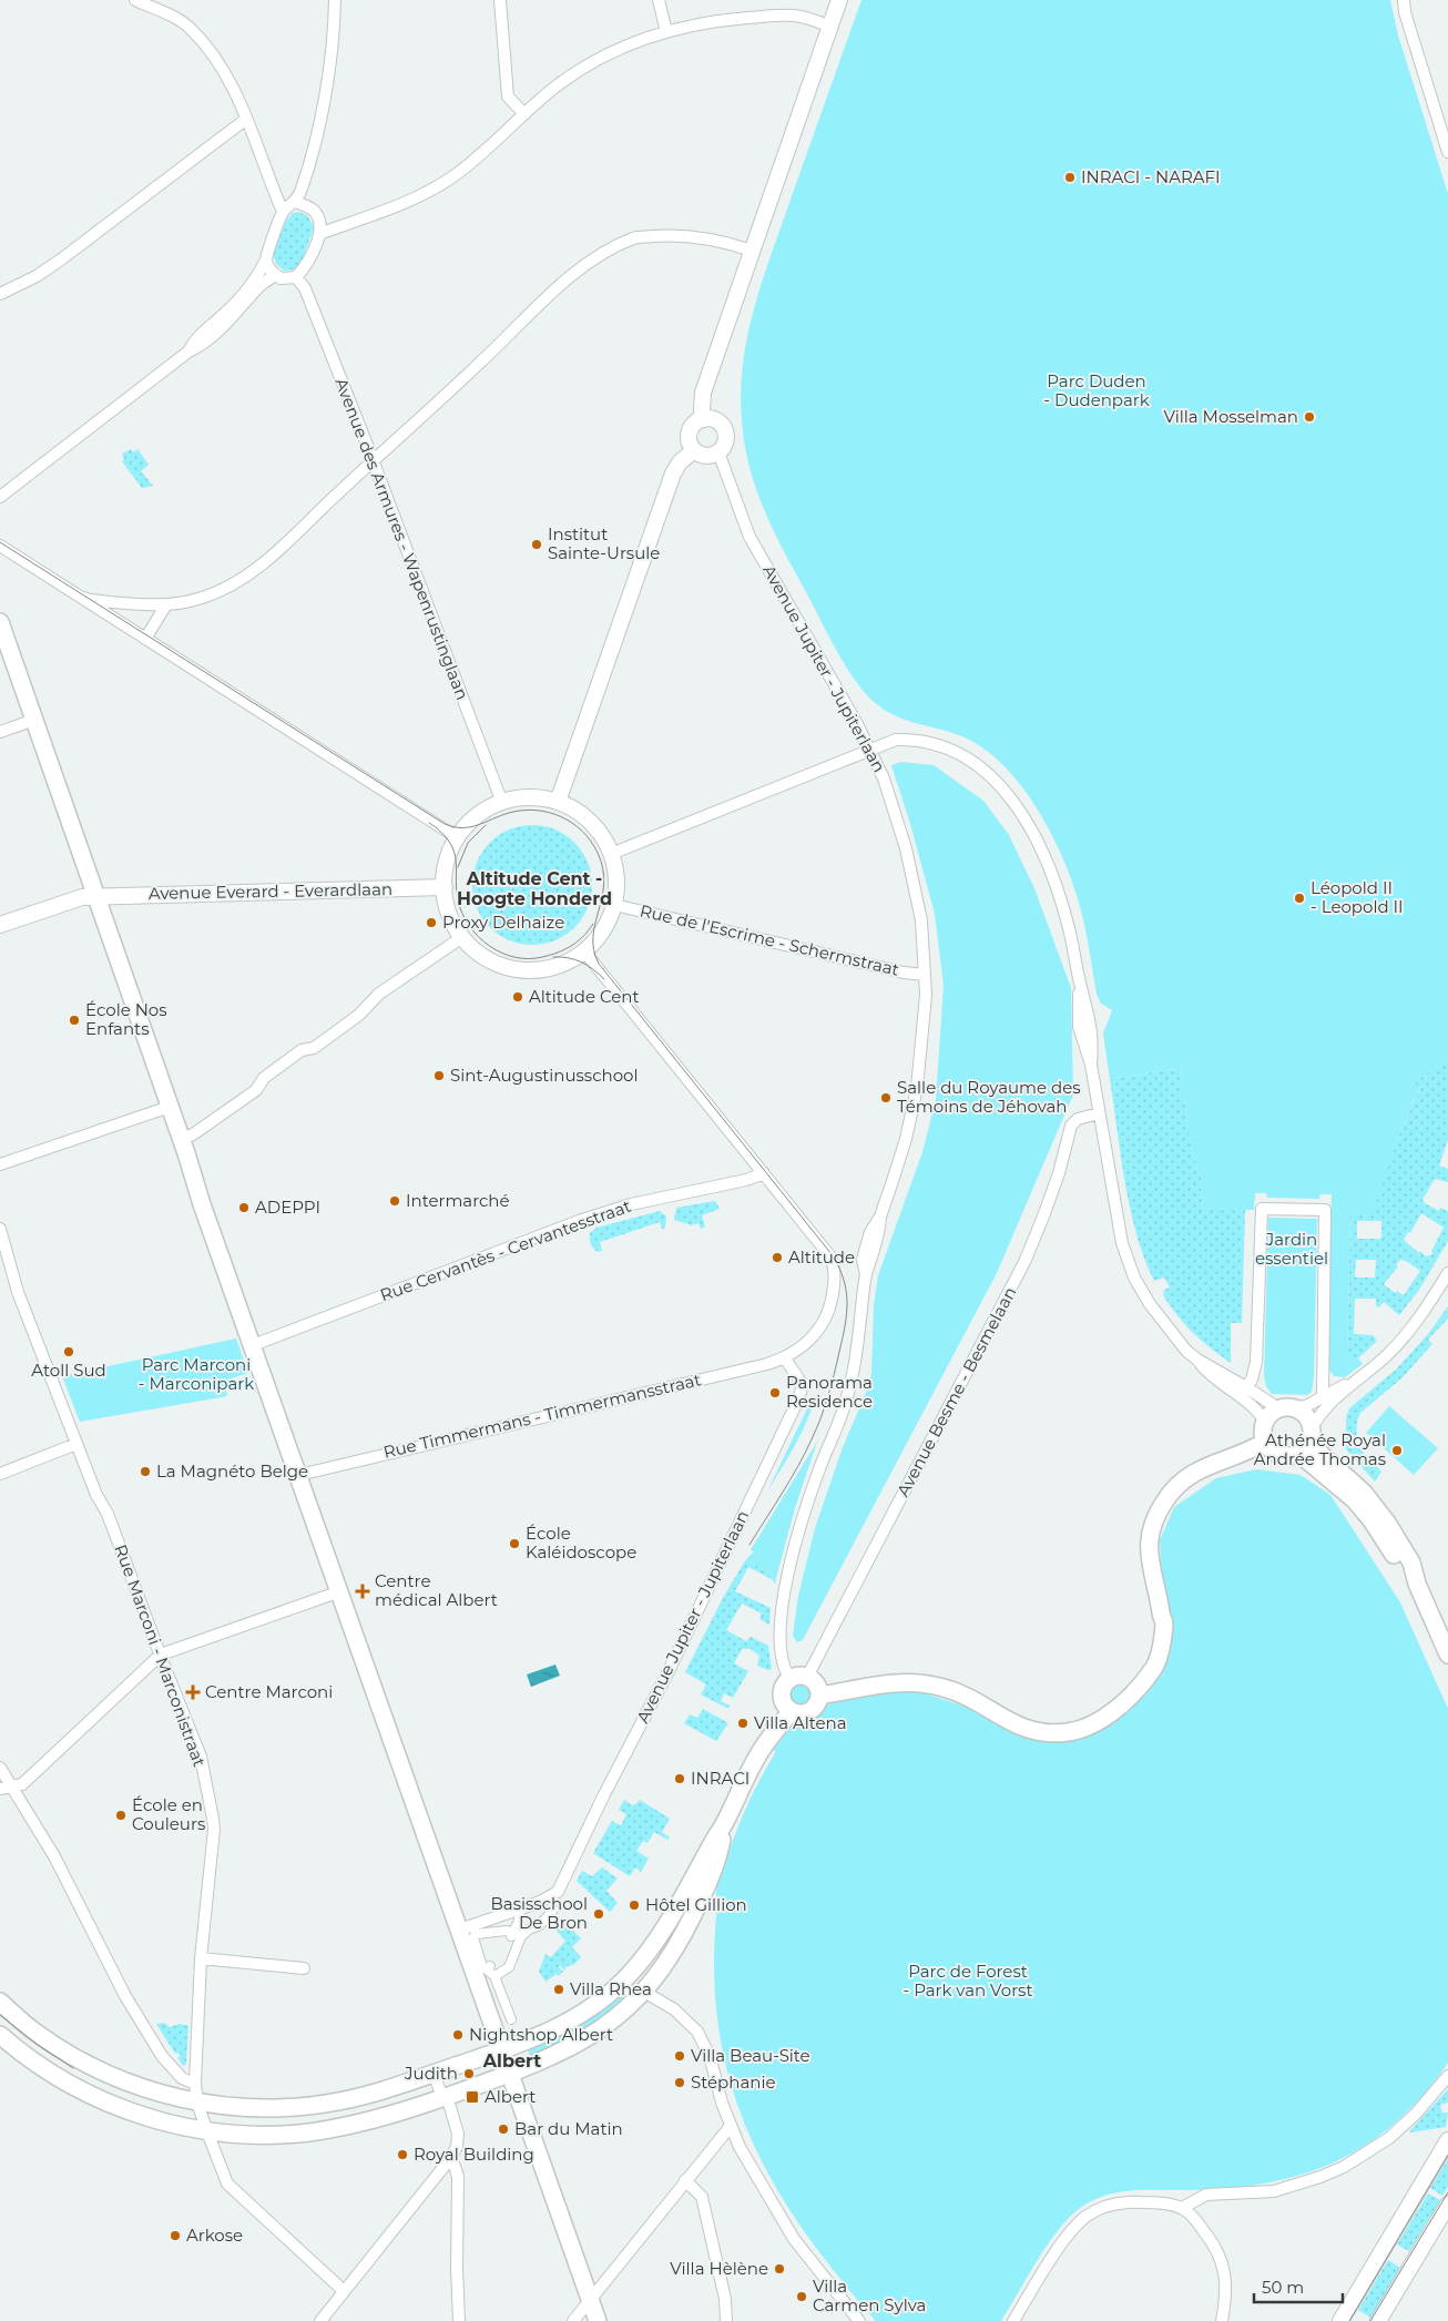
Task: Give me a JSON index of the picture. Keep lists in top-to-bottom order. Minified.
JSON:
{"streets":{"main road":["Avenue Besme - Besmelaan"],"street":["Avenue des Armures - Wapenrustinglaan","Avenue Jupiter - Jupiterlaan","Avenue Everard - Everardlaan","Rue de l'Escrime - Schermstraat","Rue Cervantès - Cervantesstraat","Rue Timmermans - Timmermansstraat","Rue Marconi - Marconistraat"]},"crossings":[["Avenue des Armures - Wapenrustinglaan","Avenue Everard - Everardlaan"],["Avenue des Armures - Wapenrustinglaan","Rue de l'Escrime - Schermstraat"],["Avenue Jupiter - Jupiterlaan","Rue de l'Escrime - Schermstraat"],["Avenue Jupiter - Jupiterlaan","Avenue Besme - Besmelaan"],["Avenue Jupiter - Jupiterlaan","Rue Timmermans - Timmermansstraat"],["Avenue Everard - Everardlaan","Rue de l'Escrime - Schermstraat"]],"districts":["Altitude Cent - Hoogte Honderd","Albert"],"parks":["Parc Duden - Dudenpark","Jardin essentiel","Parc Marconi - Marconipark","Parc de Forest - Park van Vorst"],"places":{"other":["INRACI - NARAFI","Villa Mosselman","Institut Sainte-Ursule","Léopold II - Leopold II","Proxy Delhaize","Altitude Cent","École Nos Enfants","Sint-Augustinusschool","Salle du Royaume des Témoins de Jéhovah","Intermarché","ADEPPI","Altitude","Atoll Sud","Panorama Residence","Athénée Royal Andrée Thomas","La Magnéto Belge","École Kaléidoscope","Villa Altena","INRACI","École en Couleurs","Hôtel Gillion","Basisschool De Bron","Villa Rhea","Nightshop Albert","Villa Beau-Site","Judith","Stéphanie","Bar du Matin","Royal Building","Arkose","Villa Hèlène","Villa Carmen Sylva"],"health":["Centre médical Albert","Centre Marconi"],"transit":["Albert"]},"scale_bar":"50 m"}
